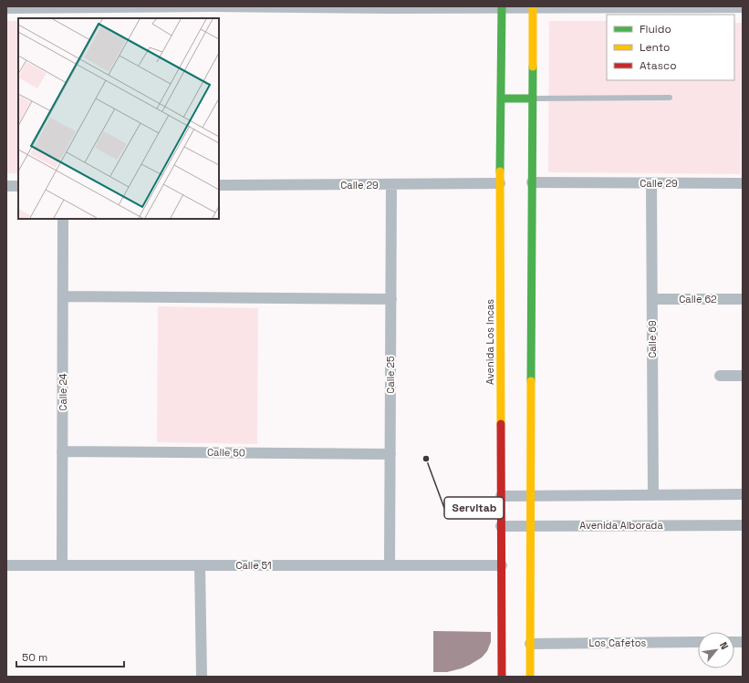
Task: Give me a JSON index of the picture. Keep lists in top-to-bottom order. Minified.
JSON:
{"streets":{"main road":["Avenida Los Incas"],"street":["Calle 29","Calle 62","Calle 69","Calle 25","Calle 24","Calle 50","Avenida Alborada","Calle 51","Los Cafetos"]},"crossings":[["Calle 29","Calle 69"],["Calle 29","Avenida Los Incas"],["Calle 29","Calle 25"],["Calle 62","Calle 69"],["Avenida Los Incas","Avenida Alborada"],["Avenida Los Incas","Calle 51"],["Calle 25","Calle 50"],["Calle 25","Calle 51"],["Calle 24","Calle 50"],["Calle 24","Calle 51"]],"places":["Servitab"],"legend":["Fluido","Lento","Atasco"],"scale_bar":"50 m","north":"top right"}
